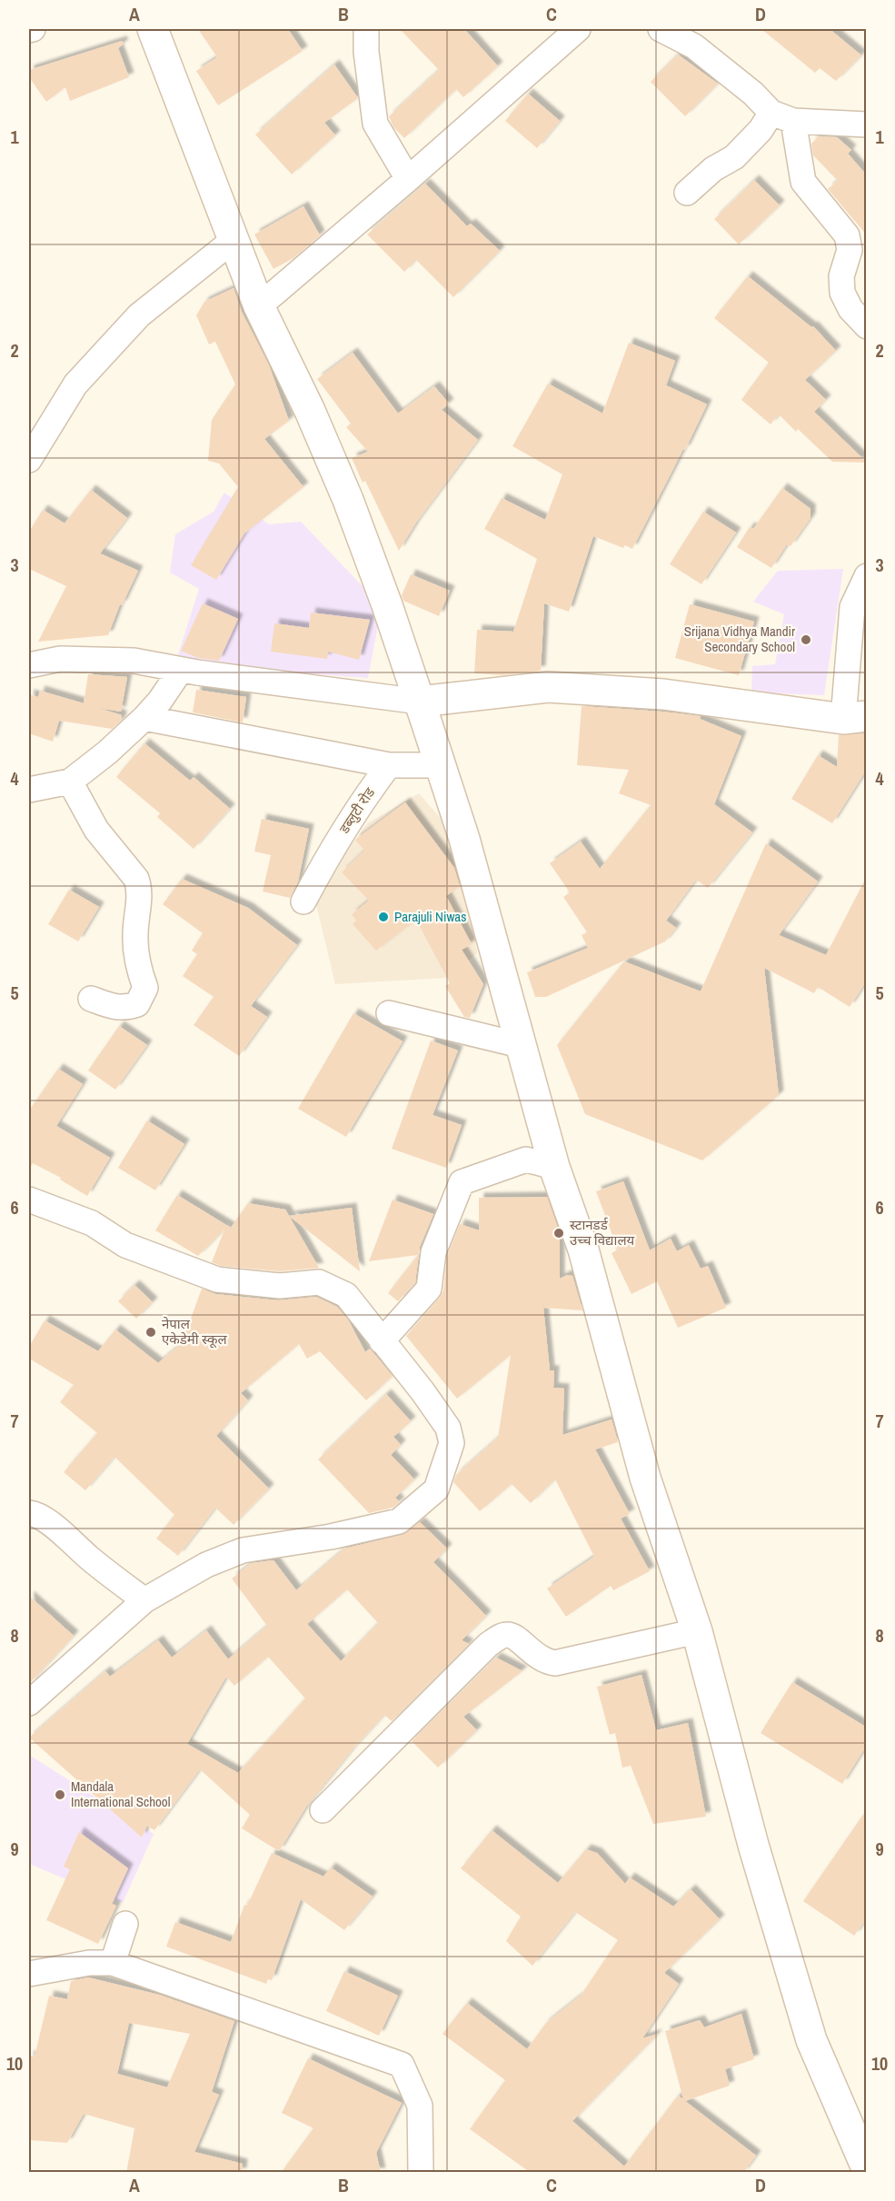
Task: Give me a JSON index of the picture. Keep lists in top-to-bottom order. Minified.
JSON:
{"streets":{"street":["डब्लुटी रोड"]},"places":["Srijana Vidhya Mandir Secondary School","Parajuli Niwas","स्टानडर्ड उच्च विद्यालय","नेपाल एकेडेमी स्कूल","Mandala International School"],"grid":{"columns":["A","B","C","D"],"rows":["1","2","3","4","5","6","7","8","9","10"]}}
